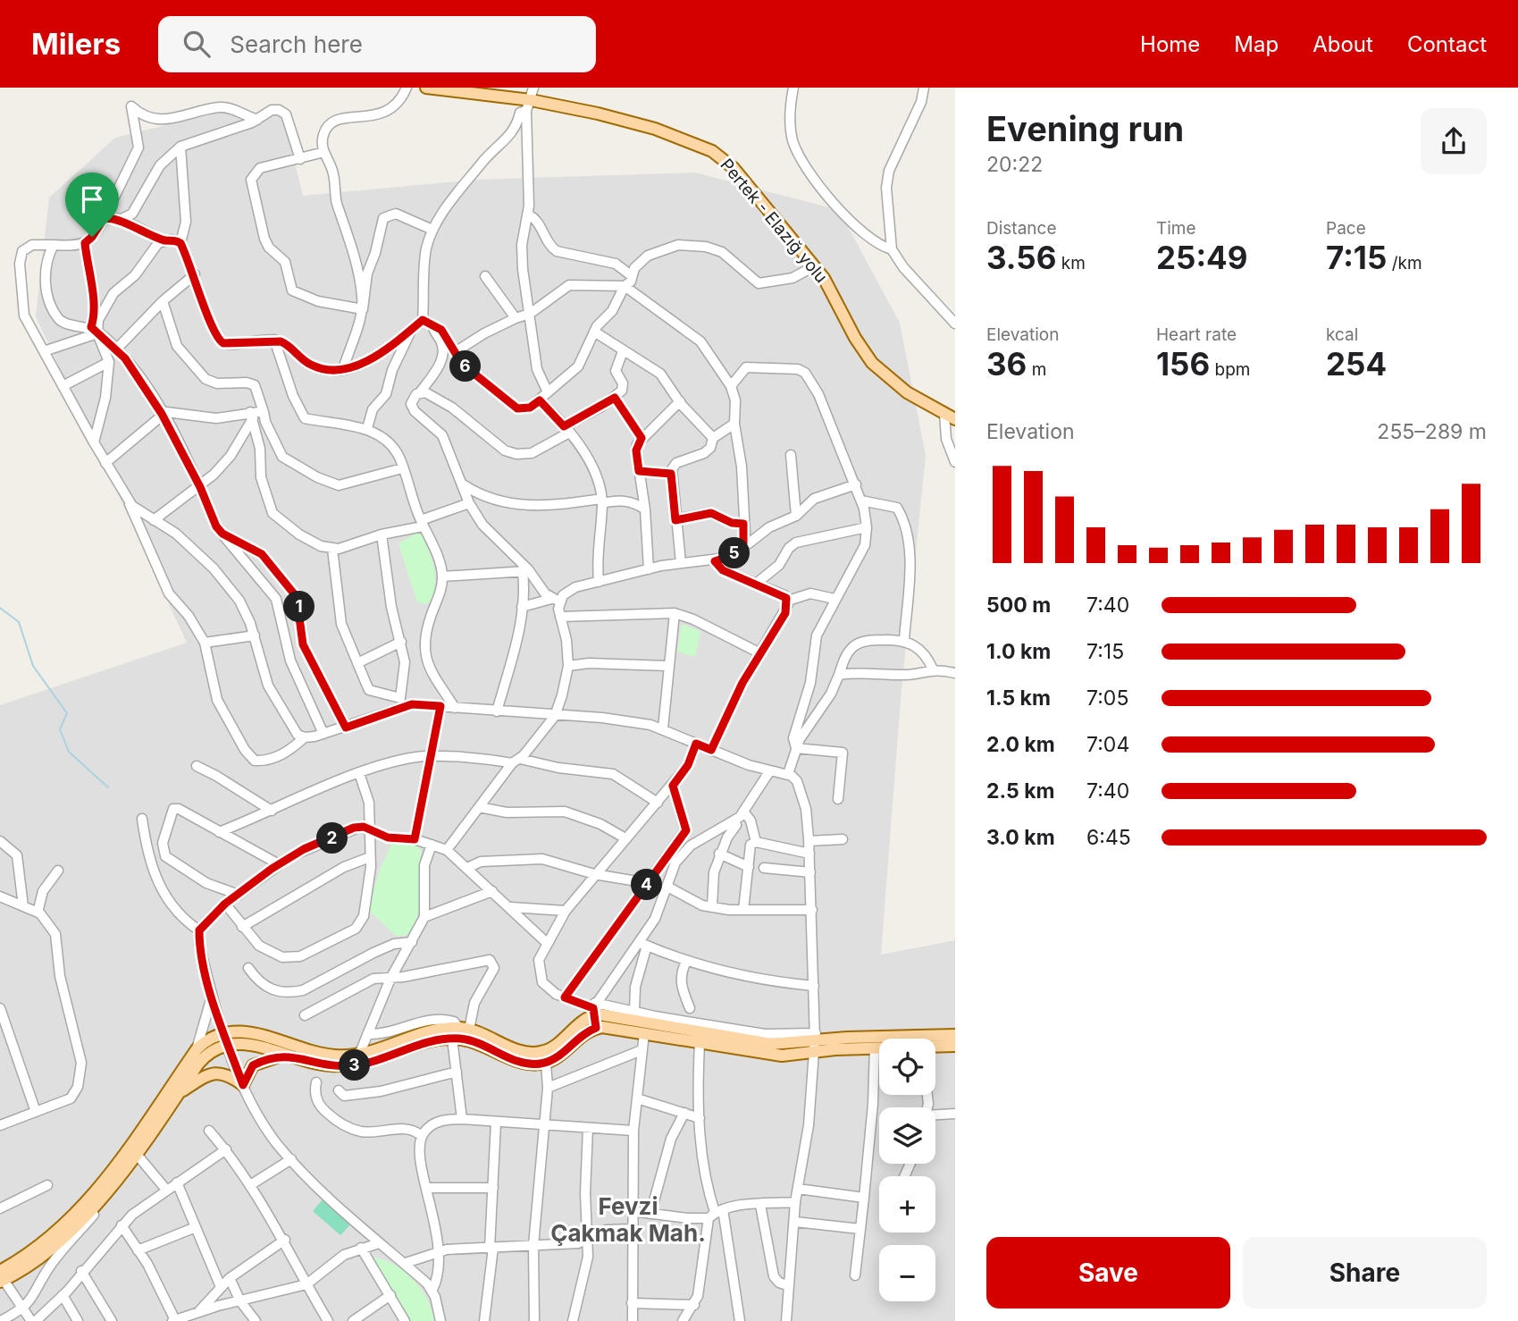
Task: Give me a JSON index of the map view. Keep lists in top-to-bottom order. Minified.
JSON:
{"streets":{"main road":["Pertek - Elazığ yolu"]},"districts":["Fevzi Çakmak Mah."],"page":{"header":"Milers","search":"Search here","nav":["Home","Map","About","Contact"],"heading":["Evening run","20:22"],"stats":[["Distance","3.56 km"],["Time","25:49"],["Pace","7:15 /km"],["Elevation","36 m"],["Heart rate","156 bpm"],["kcal","254"]],"pins":["6","5","1","2","4","3"],"chart":["Elevation","255–289 m"],"list":[{"name":"500 m","note":"7:40"},{"name":"1.0 km","note":"7:15"},{"name":"1.5 km","note":"7:05"},{"name":"2.0 km","note":"7:04"},{"name":"2.5 km","note":"7:40"},{"name":"3.0 km","note":"6:45"}],"map_buttons":["+","−"],"buttons":["Save","Share"]}}
